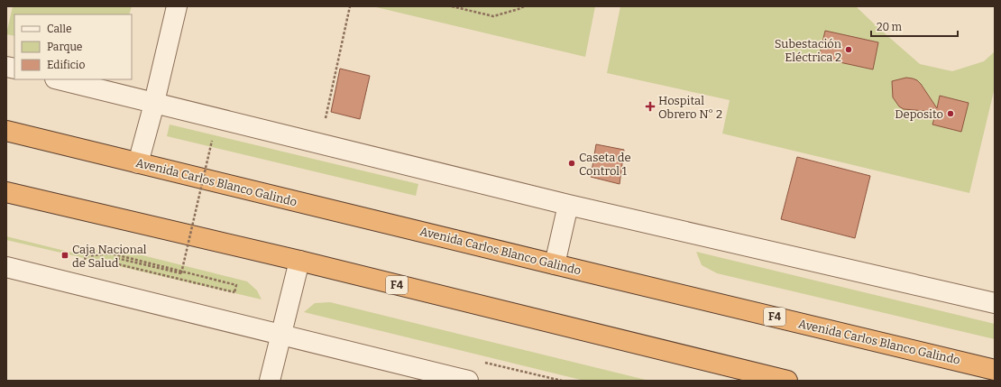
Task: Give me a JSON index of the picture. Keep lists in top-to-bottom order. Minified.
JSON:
{"streets":{"highway":["Avenida Carlos Blanco Galindo","F4"]},"places":{"other":["Subestación Eléctrica 2","Deposito","Caseta de Control 1"],"health":["Hospital Obrero N° 2"],"transit":["Caja Nacional de Salud"]},"legend":["Calle","Parque","Edificio"],"scale_bar":"20 m"}
